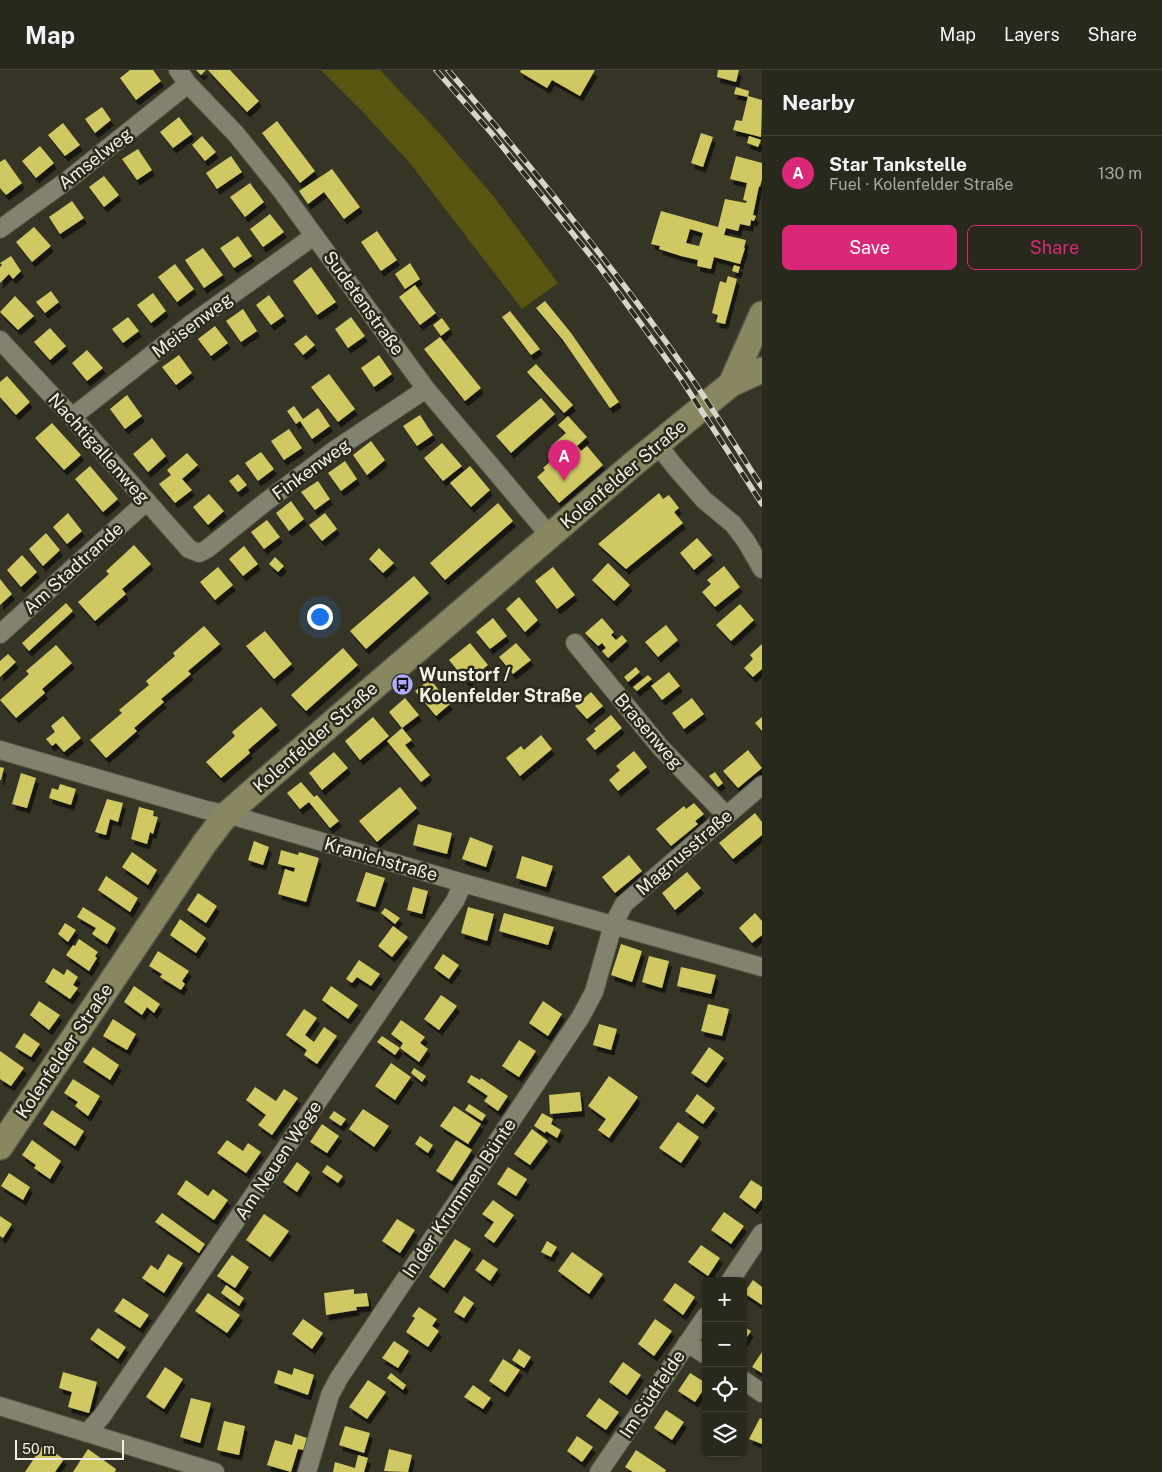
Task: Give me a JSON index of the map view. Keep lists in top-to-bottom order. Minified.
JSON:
{"streets":{"main road":["Kolenfelder Straße"],"street":["Amselweg","Sudetenstraße","Meisenweg","Nachtigallenweg","Finkenweg","Am Stadtrande","Brasenweg","Magnusstraße","Kranichstraße","Am Neuen Wege","In der Krummen Bünte","Im Südfelde"]},"crossings":[["Amselweg","Sudetenstraße"],["Sudetenstraße","Meisenweg"],["Sudetenstraße","Finkenweg"],["Sudetenstraße","Kolenfelder Straße"],["Meisenweg","Nachtigallenweg"],["Nachtigallenweg","Finkenweg"],["Nachtigallenweg","Am Stadtrande"],["Kolenfelder Straße","Kranichstraße"],["Brasenweg","Magnusstraße"],["Magnusstraße","Kranichstraße"],["Magnusstraße","In der Krummen Bünte"],["Kranichstraße","Am Neuen Wege"],["Kranichstraße","In der Krummen Bünte"]],"places":{"bus stop":["Wunstorf / Kolenfelder Straße"]},"scale_bar":"50 m","page":{"header":"Map","nav":["Map","Layers","Share"],"heading":"Nearby","list":[{"mark":"A","name":"Star Tankstelle","note":"Fuel · Kolenfelder Straße","value":"130 m"}],"buttons":["Save","Share"],"pins":"A","map_buttons":["+","−"],"scale":"50 m"}}
